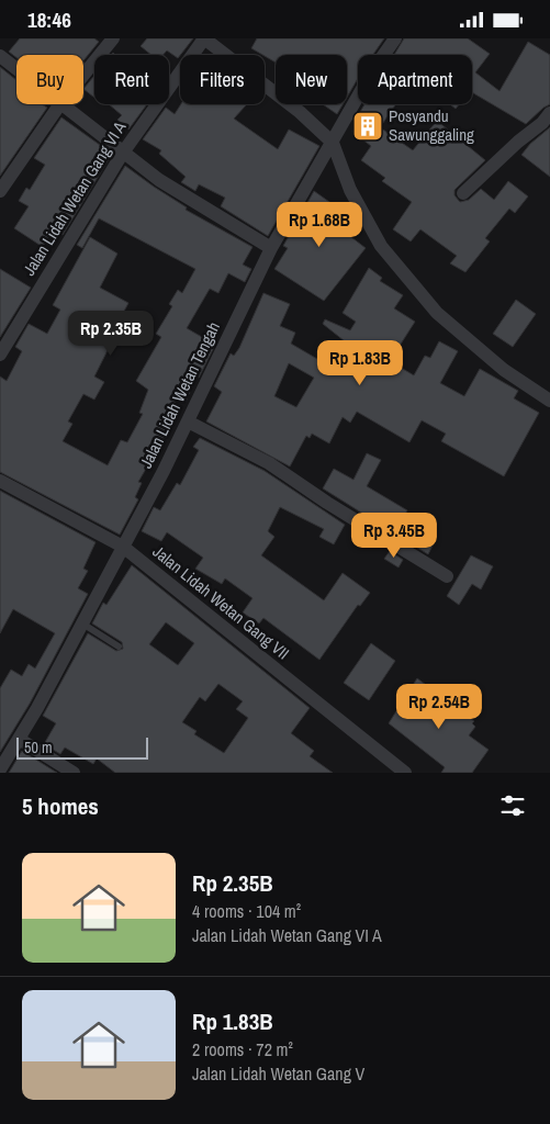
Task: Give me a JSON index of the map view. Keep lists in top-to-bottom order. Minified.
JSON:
{"streets":{"street":["Jalan Lidah Wetan Gang VI A","Jalan Lidah Wetan Tengah","Jalan Lidah Wetan Gang VII"]},"crossings":[["Jalan Lidah Wetan Tengah","Jalan Lidah Wetan Gang VII"]],"places":{"building":["Posyandu Sawunggaling"]},"scale_bar":"50 m","page":{"status":"18:46","chip":["Buy","Rent","Filters","New","Apartment"],"price":["Rp 1.68B","Rp 2.35B","Rp 1.83B","Rp 3.45B","Rp 2.54B"],"scale":"50 m","heading":"5 homes","list":[{"name":"Rp 2.35B","note":"4 rooms · 104 m² · Jalan Lidah Wetan Gang VI A"},{"name":"Rp 1.83B","note":"2 rooms · 72 m² · Jalan Lidah Wetan Gang V"}]}}
